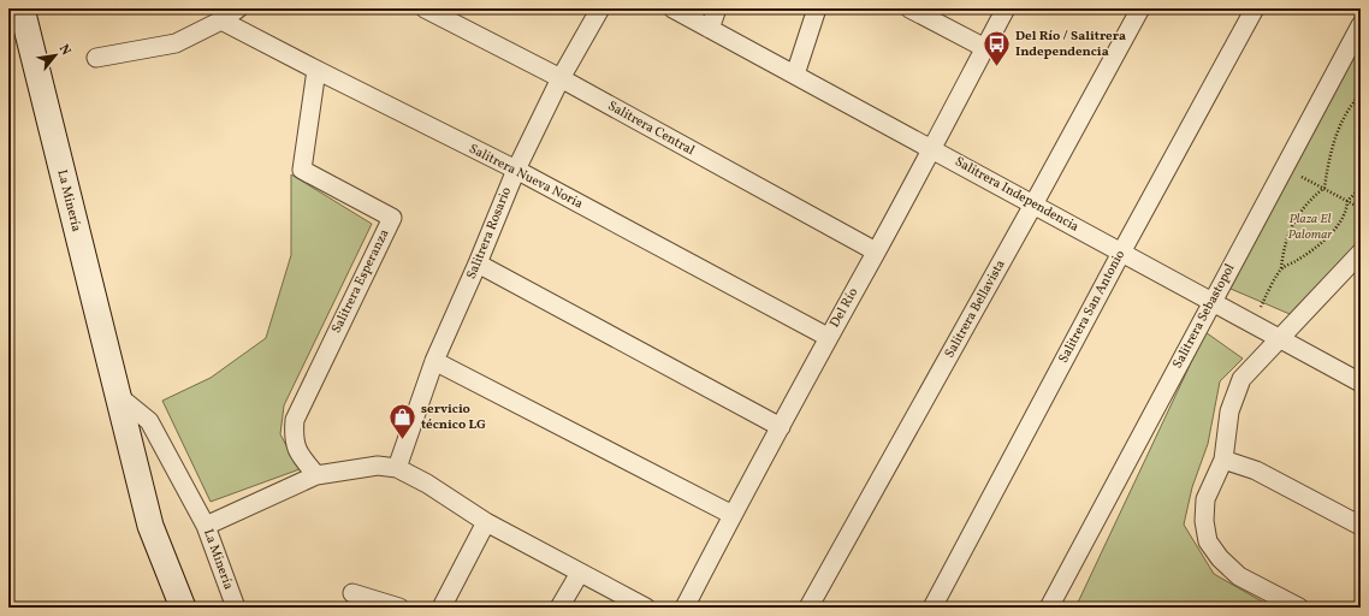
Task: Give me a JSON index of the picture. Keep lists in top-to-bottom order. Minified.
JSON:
{"streets":{"main road":["La Minería"],"street":["Salitrera Central","Salitrera Nueva Noria","Salitrera Independencia","Salitrera Rosario","Salitrera Esperanza","Salitrera San Antonio","Del Río","Salitrera Bellavista","Salitrera Sebastopol"]},"crossings":[["Salitrera Central","Salitrera Rosario"],["Salitrera Central","Del Río"],["Salitrera Nueva Noria","Salitrera Rosario"],["Salitrera Nueva Noria","Salitrera Esperanza"],["Salitrera Nueva Noria","Del Río"],["Salitrera Independencia","Salitrera San Antonio"],["Salitrera Independencia","Del Río"],["Salitrera Independencia","Salitrera Bellavista"],["Salitrera Independencia","Salitrera Sebastopol"]],"parks":["Plaza El Palomar"],"places":{"bus stop":["Del Río / Salitrera Independencia"],"shop":["servicio técnico LG"]},"north":"top right"}
